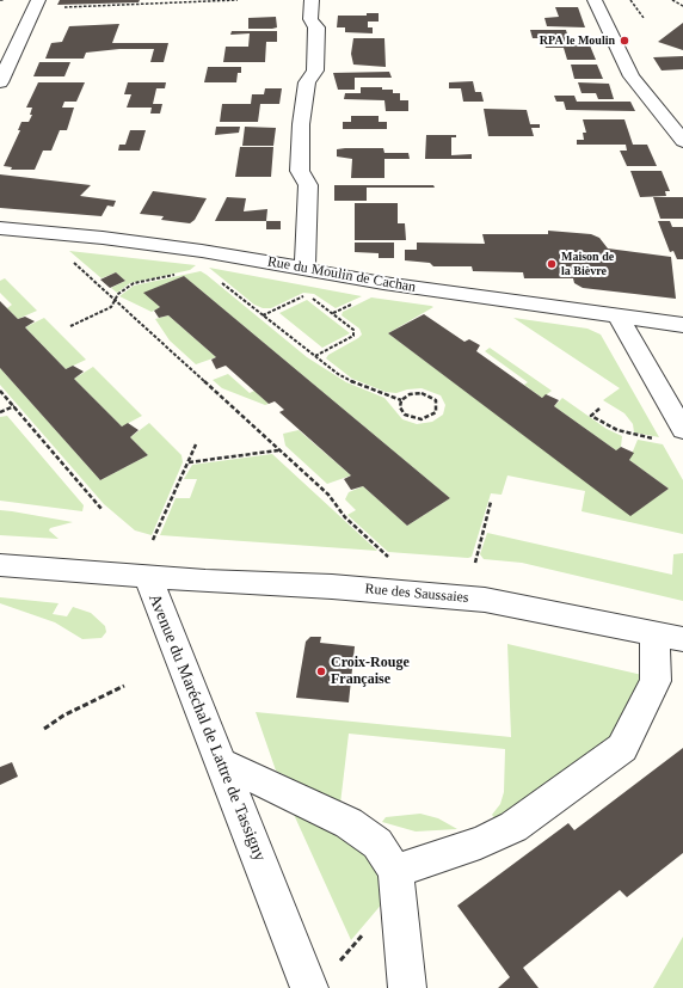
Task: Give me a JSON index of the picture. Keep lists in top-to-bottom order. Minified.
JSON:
{"streets":{"street":["Rue du Moulin de Cachan","Rue des Saussaies","Avenue du Maréchal de Lattre de Tassigny"]},"crossings":[["Rue des Saussaies","Avenue du Maréchal de Lattre de Tassigny"]],"places":["RPA le Moulin","Maison de la Bièvre","Croix-Rouge Française"]}
